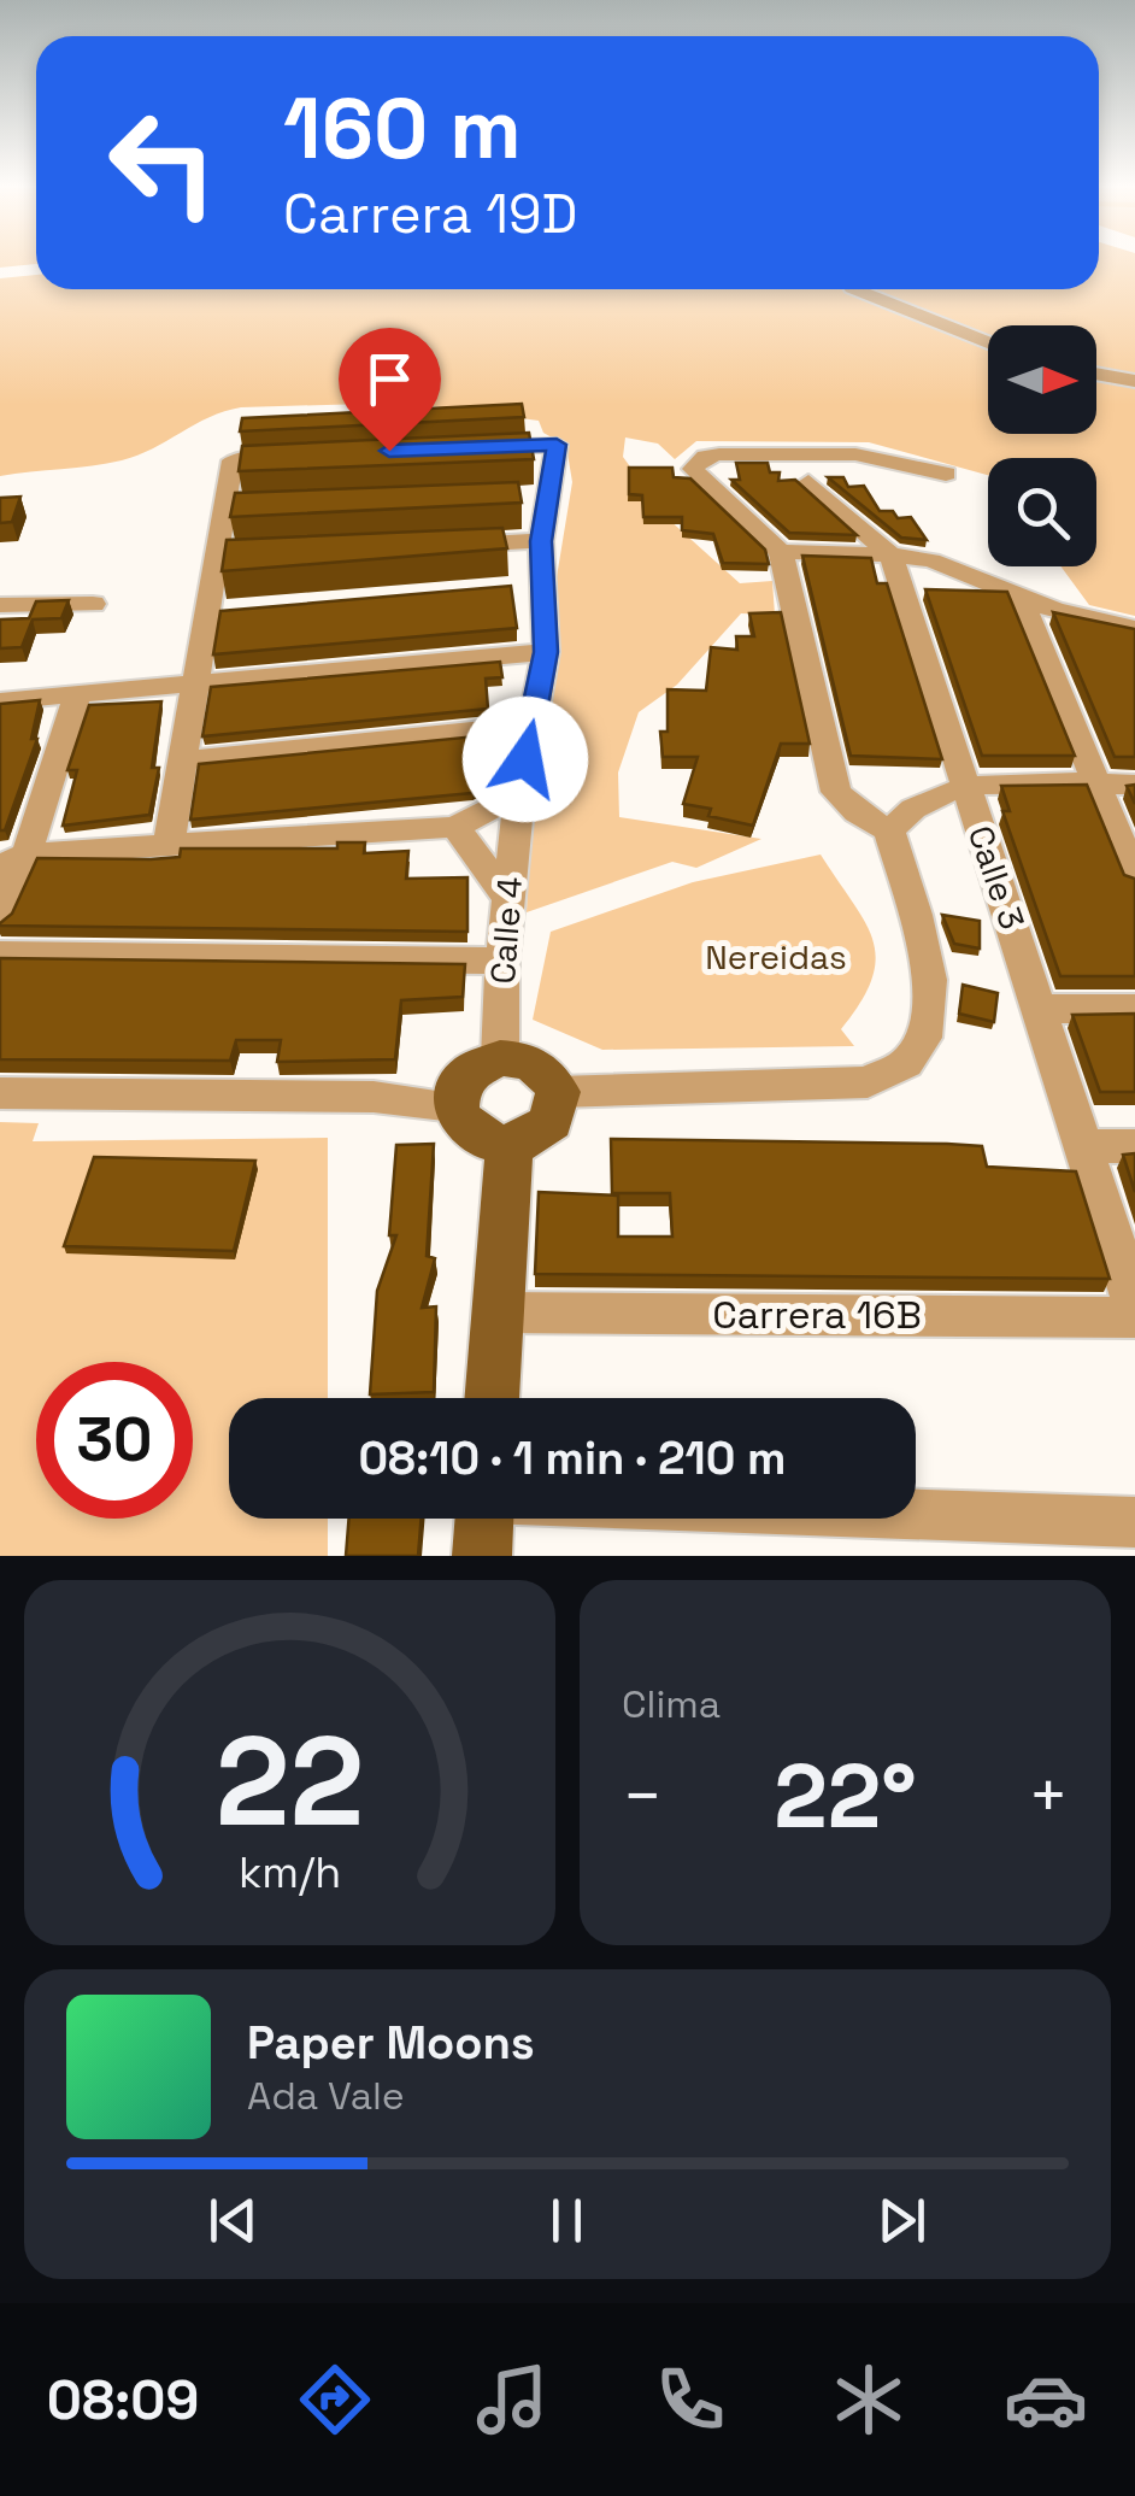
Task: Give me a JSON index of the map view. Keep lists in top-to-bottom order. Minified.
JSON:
{"streets":{"street":["Calle 3","Calle 4","Carrera 16B"]},"parks":["Nereidas"],"north":"right","page":{"turn":["160 m","Carrera 19D"],"limit":"30","trip":"08:10 · 1 min · 210 m","tile":"Clima","heat":["−","22°","+"],"song":["Paper Moons","Ada Vale"],"tabs":"08:09","gauge":["22","km/h"]}}
